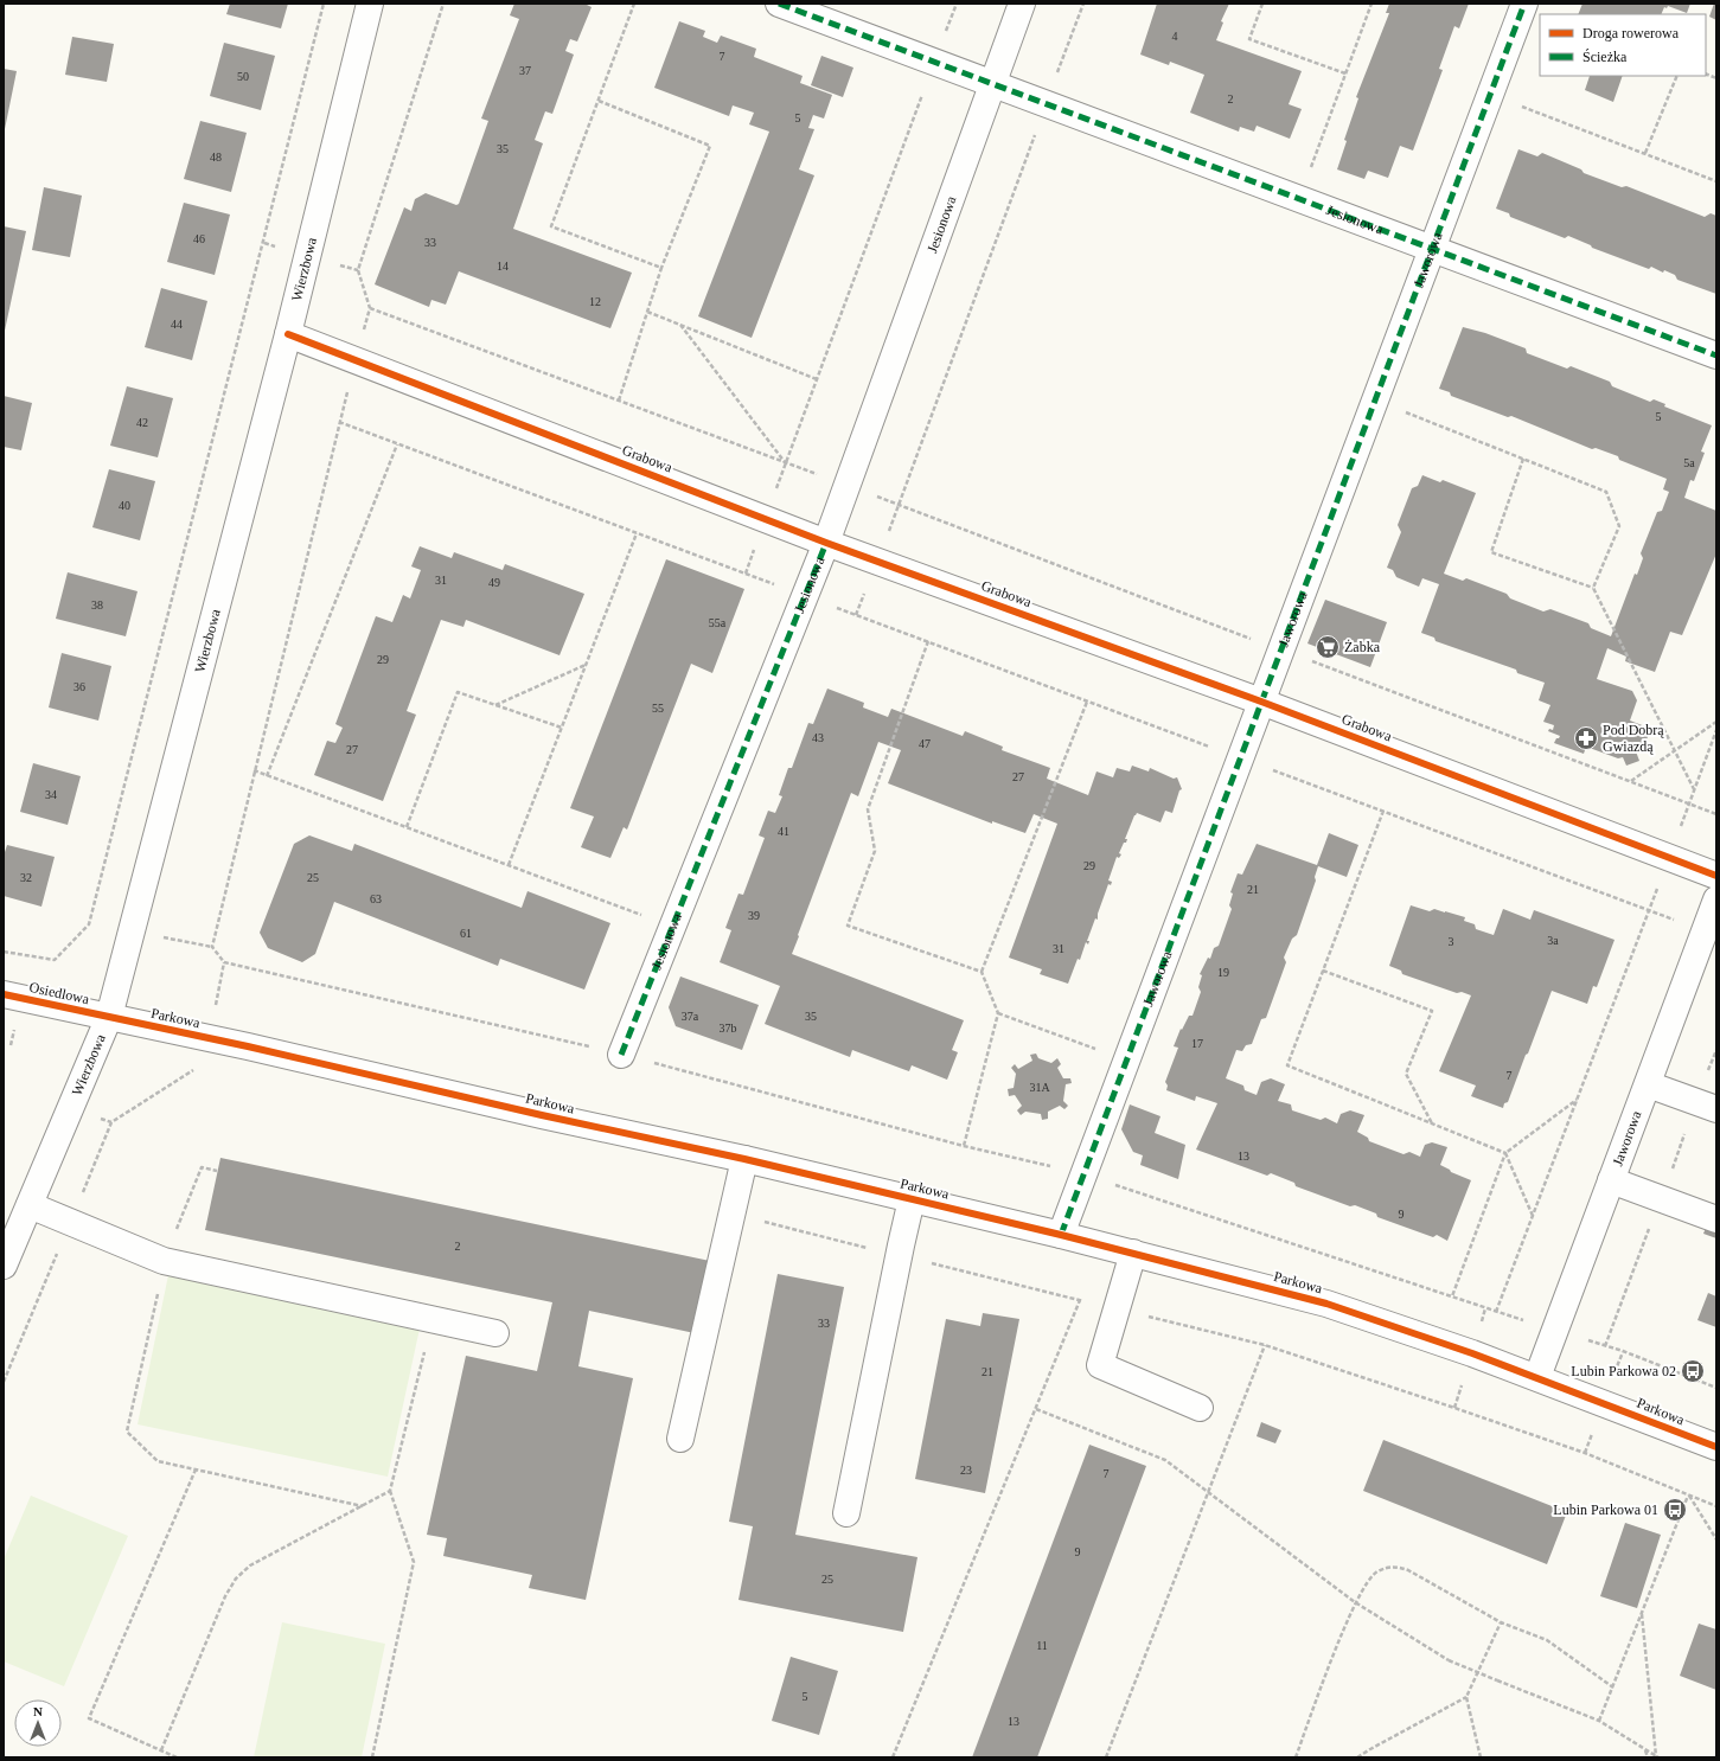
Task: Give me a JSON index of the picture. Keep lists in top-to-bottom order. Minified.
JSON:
{"streets":{"street":["Jesionowa","Jaworowa","Wierzbowa","Grabowa","Osiedlowa","Parkowa"]},"crossings":[["Jesionowa","Jaworowa"],["Jesionowa","Grabowa"],["Jaworowa","Grabowa"],["Jaworowa","Parkowa"],["Wierzbowa","Grabowa"],["Wierzbowa","Osiedlowa"],["Wierzbowa","Parkowa"],["Osiedlowa","Parkowa"]],"places":{"supermarket":["Żabka"],"pharmacy":["Pod Dobrą Gwiazdą"],"bus stop":["Lubin Parkowa 02","Lubin Parkowa 01"]},"house_numbers":["4","7","37","50","2","5","35","48","46","33","14","12","44","5","42","5a","40","31","49","38","55a","29","36","55","43","47","27","27","34","41","29","32","25","21","63","39","61","3a","3","31","19","37a","35","37b","17","7","31A","13","9","2","33","21","23","7","9","25","11","5","13"],"legend":["Droga rowerowa","Ścieżka"],"north":"top"}
